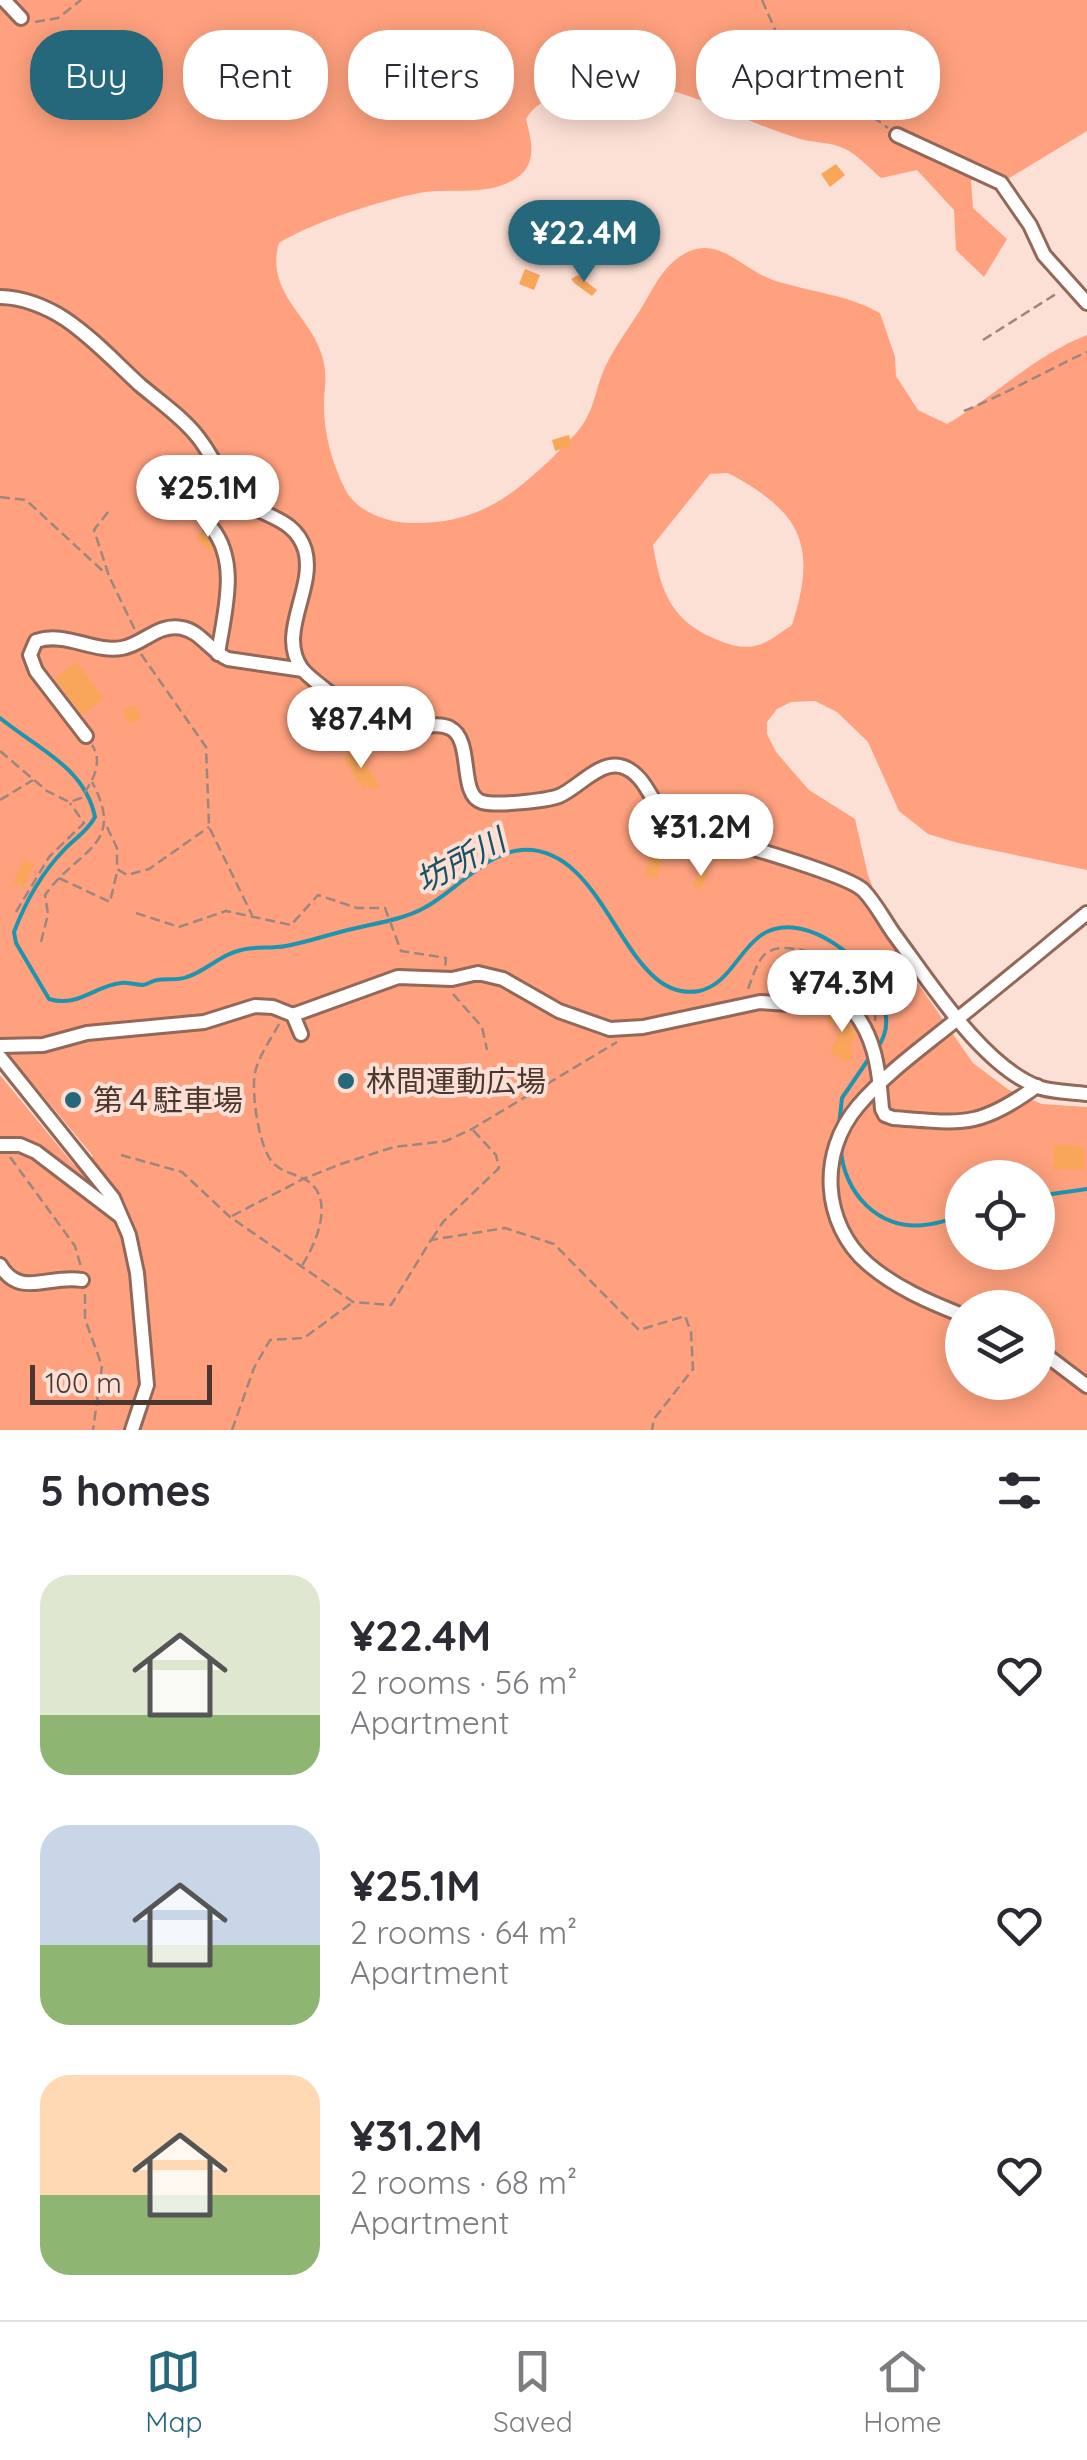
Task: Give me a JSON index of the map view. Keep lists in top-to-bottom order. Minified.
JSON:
{"water":["坊所川"],"places":["林間運動広場","第４駐車場"],"scale_bar":"100 m","page":{"chip":["Buy","Rent","Filters","New","Apartment"],"price":["¥22.4M","¥25.1M","¥87.4M","¥31.2M","¥74.3M"],"scale":"100 m","heading":"5 homes","list":[{"name":"¥22.4M","note":"2 rooms · 56 m² · Apartment"},{"name":"¥25.1M","note":"2 rooms · 64 m² · Apartment"},{"name":"¥31.2M","note":"2 rooms · 68 m² · Apartment"}],"tabs":["Map","Saved","Home"]}}
